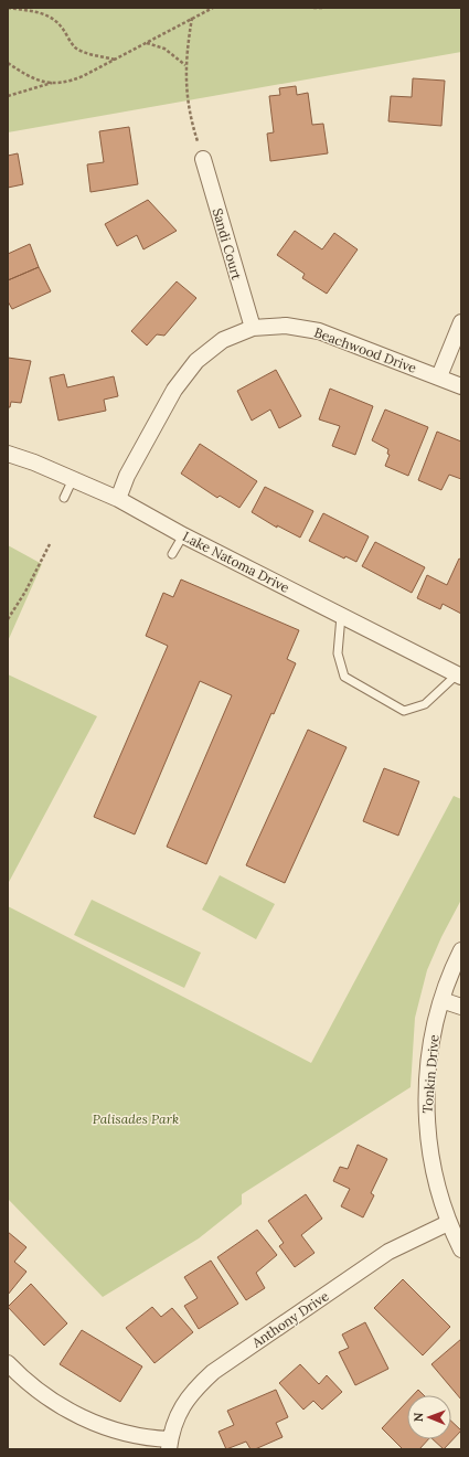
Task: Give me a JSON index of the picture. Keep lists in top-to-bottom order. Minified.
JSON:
{"streets":{"street":["Sandi Court","Beachwood Drive","Lake Natoma Drive","Tonkin Drive","Anthony Drive"]},"crossings":[["Sandi Court","Beachwood Drive"],["Beachwood Drive","Lake Natoma Drive"],["Tonkin Drive","Anthony Drive"]],"parks":["Palisades Park"],"north":"left"}
